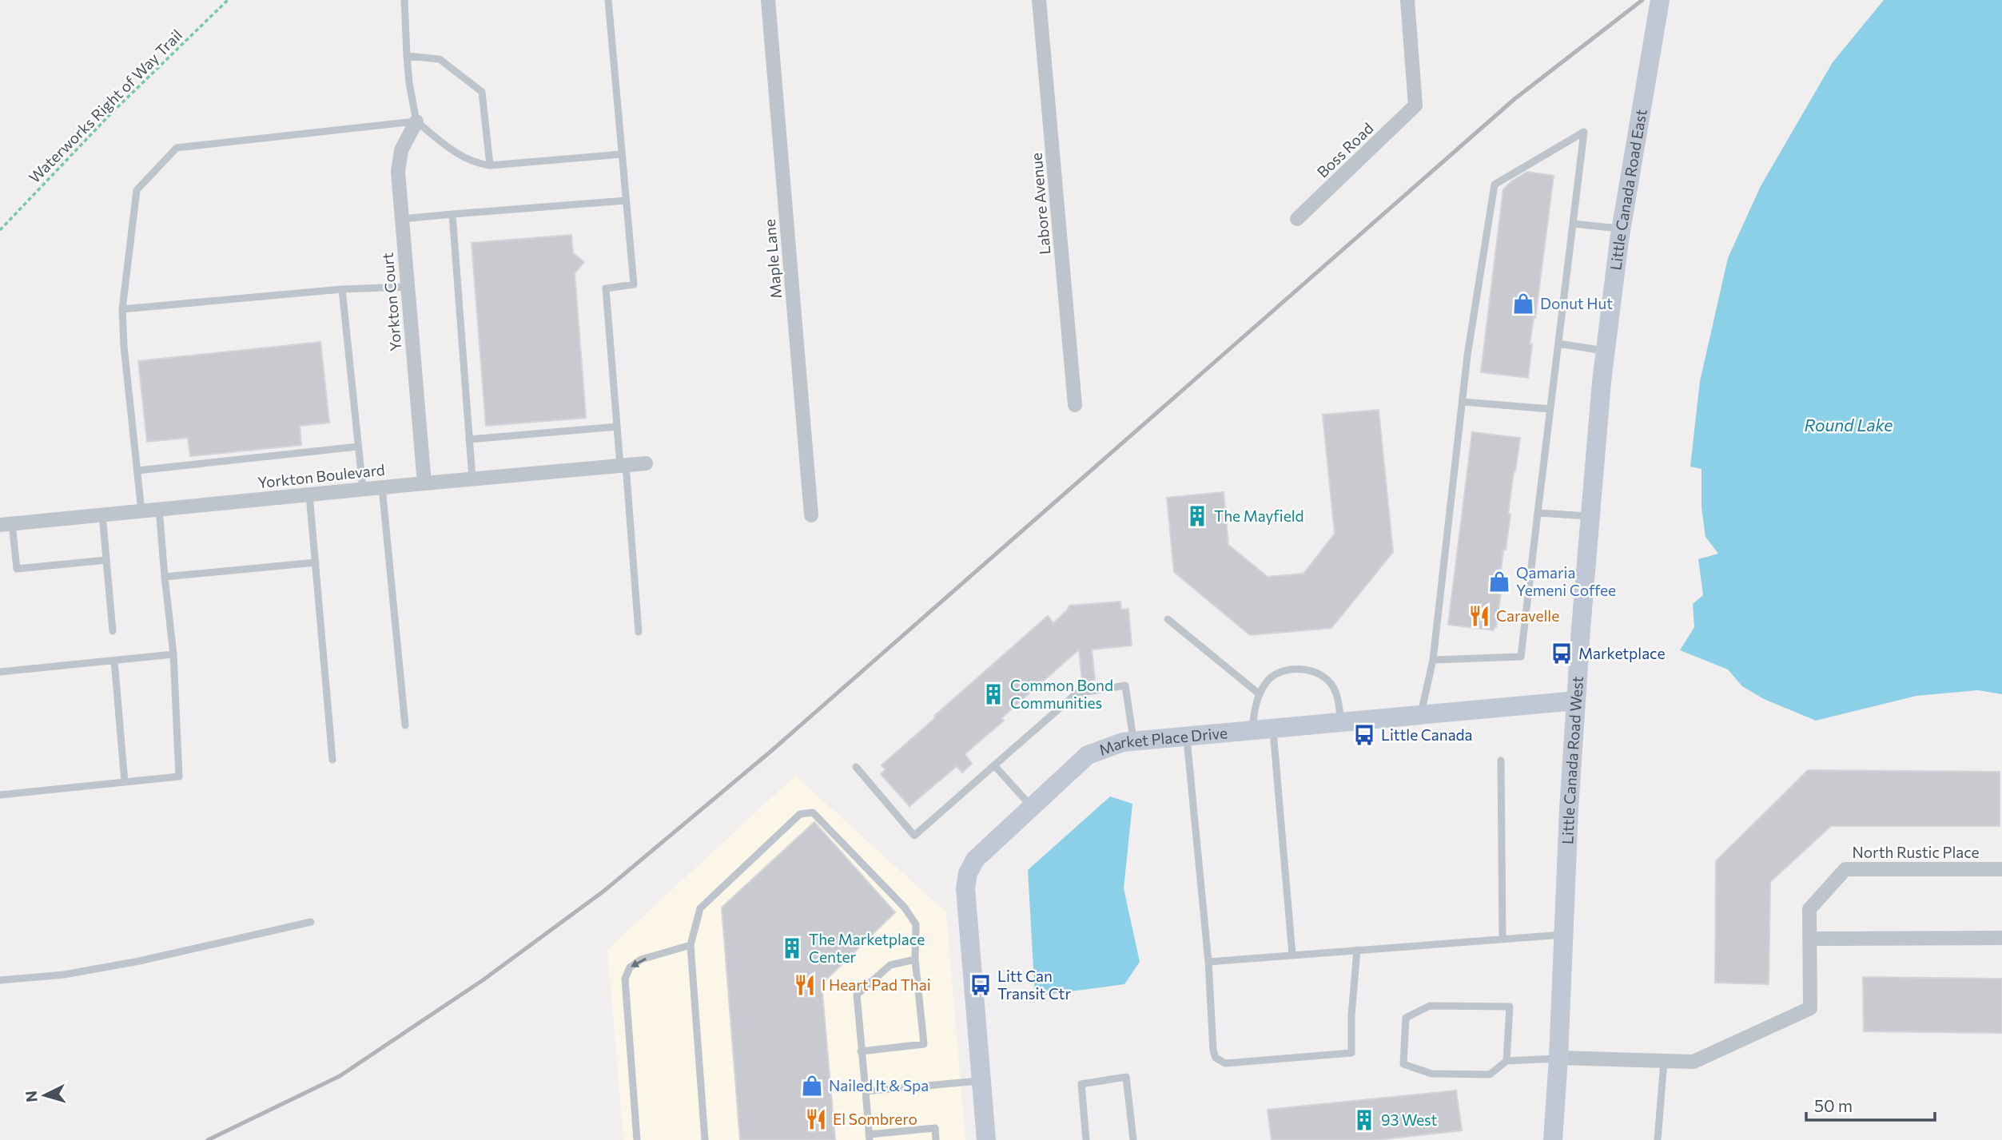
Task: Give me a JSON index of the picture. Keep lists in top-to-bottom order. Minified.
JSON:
{"streets":{"street":["Boss Road","Little Canada Road East","Labore Avenue","Maple Lane","Yorkton Court","Yorkton Boulevard","Market Place Drive","Little Canada Road West","North Rustic Place"],"path":["Waterworks Right of Way Trail"]},"crossings":[["Little Canada Road East","Little Canada Road West"],["Yorkton Court","Yorkton Boulevard"],["Market Place Drive","Little Canada Road West"],["Little Canada Road West","North Rustic Place"]],"water":["Round Lake"],"places":{"shop":["Donut Hut","Qamaria Yemeni Coffee","Nailed It & Spa"],"building":["The Mayfield","Common Bond Communities","The Marketplace Center","93 West"],"restaurant":["Caravelle","I Heart Pad Thai","El Sombrero"],"bus stop":["Marketplace","Little Canada","Litt Can Transit Ctr"]},"scale_bar":"50 m","north":"left"}
